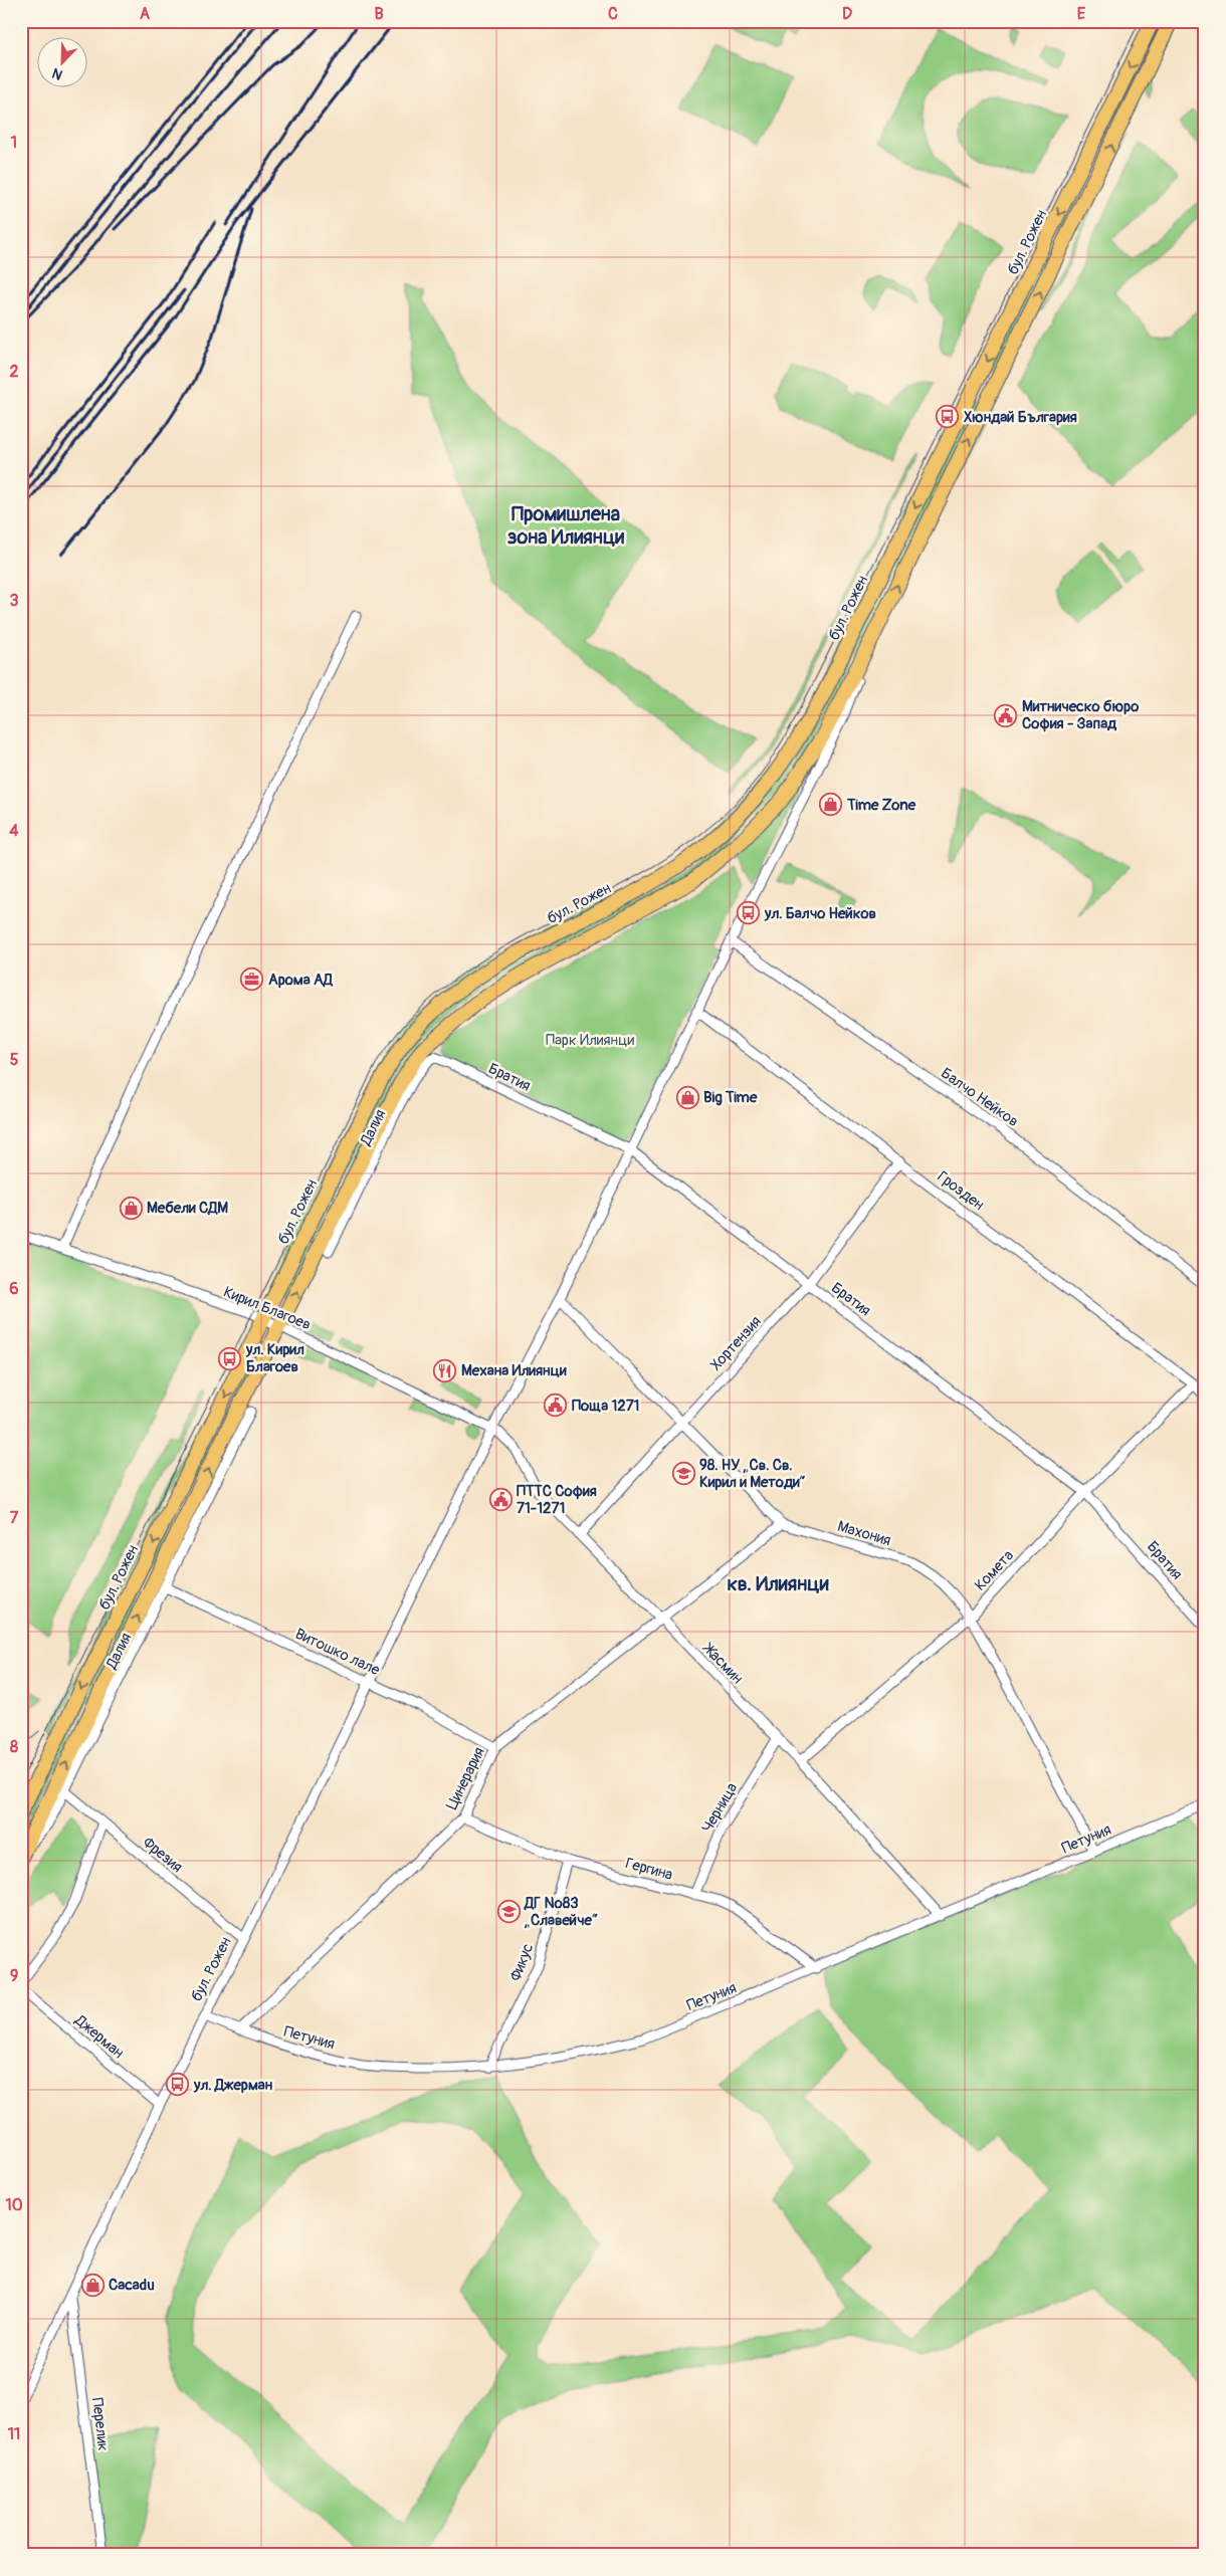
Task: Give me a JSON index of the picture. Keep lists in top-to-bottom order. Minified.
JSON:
{"streets":{"main road":["бул. Рожен"],"street":["Братия","Балчо Нейков","Далия","Грозден","Кирил Благоев","Хортензия","Махония","Комета","Витошко лале","Жасмин","Цинерария","Черница","Петуния","Фрезия","Гергина","Фикус","Джерман","Перелик"]},"crossings":[["бул. Рожен","Братия"],["бул. Рожен","Балчо Нейков"],["бул. Рожен","Далия"],["бул. Рожен","Грозден"],["бул. Рожен","Кирил Благоев"],["бул. Рожен","Махония"],["бул. Рожен","Витошко лале"],["бул. Рожен","Жасмин"],["бул. Рожен","Петуния"],["бул. Рожен","Фрезия"],["бул. Рожен","Джерман"],["бул. Рожен","Перелик"],["Братия","Далия"],["Братия","Хортензия"],["Братия","Комета"],["Далия","Витошко лале"],["Далия","Фрезия"],["Грозден","Хортензия"],["Грозден","Комета"],["Кирил Благоев","Жасмин"],["Хортензия","Махония"],["Хортензия","Жасмин"],["Махония","Комета"],["Махония","Цинерария"],["Махония","Петуния"],["Комета","Жасмин"],["Витошко лале","Цинерария"],["Жасмин","Цинерария"],["Жасмин","Черница"],["Жасмин","Петуния"],["Цинерария","Петуния"],["Цинерария","Гергина"],["Черница","Гергина"],["Петуния","Гергина"],["Петуния","Фикус"],["Гергина","Фикус"]],"districts":["Промишлена зона Илиянци","кв. Илиянци"],"parks":["Парк Илиянци"],"places":{"bus stop":["Хюндай България","ул. Балчо Нейков","ул. Кирил Благоев","ул. Джерман"],"public building":["Митническо бюро София - Запад","Поща 1271","ПТТС София 71-1271"],"shop":["Time Zone","Big Time","Мебели СДМ","Cacadu"],"office":["Арома АД"],"restaurant":["Механа Илиянци"],"school or university":["98. НУ „Св. Св. Кирил и Методи“","ДГ №83 „Славейче“"]},"north":"bottom left","grid":{"columns":["A","B","C","D","E"],"rows":["1","2","3","4","5","6","7","8","9","10","11"]}}
